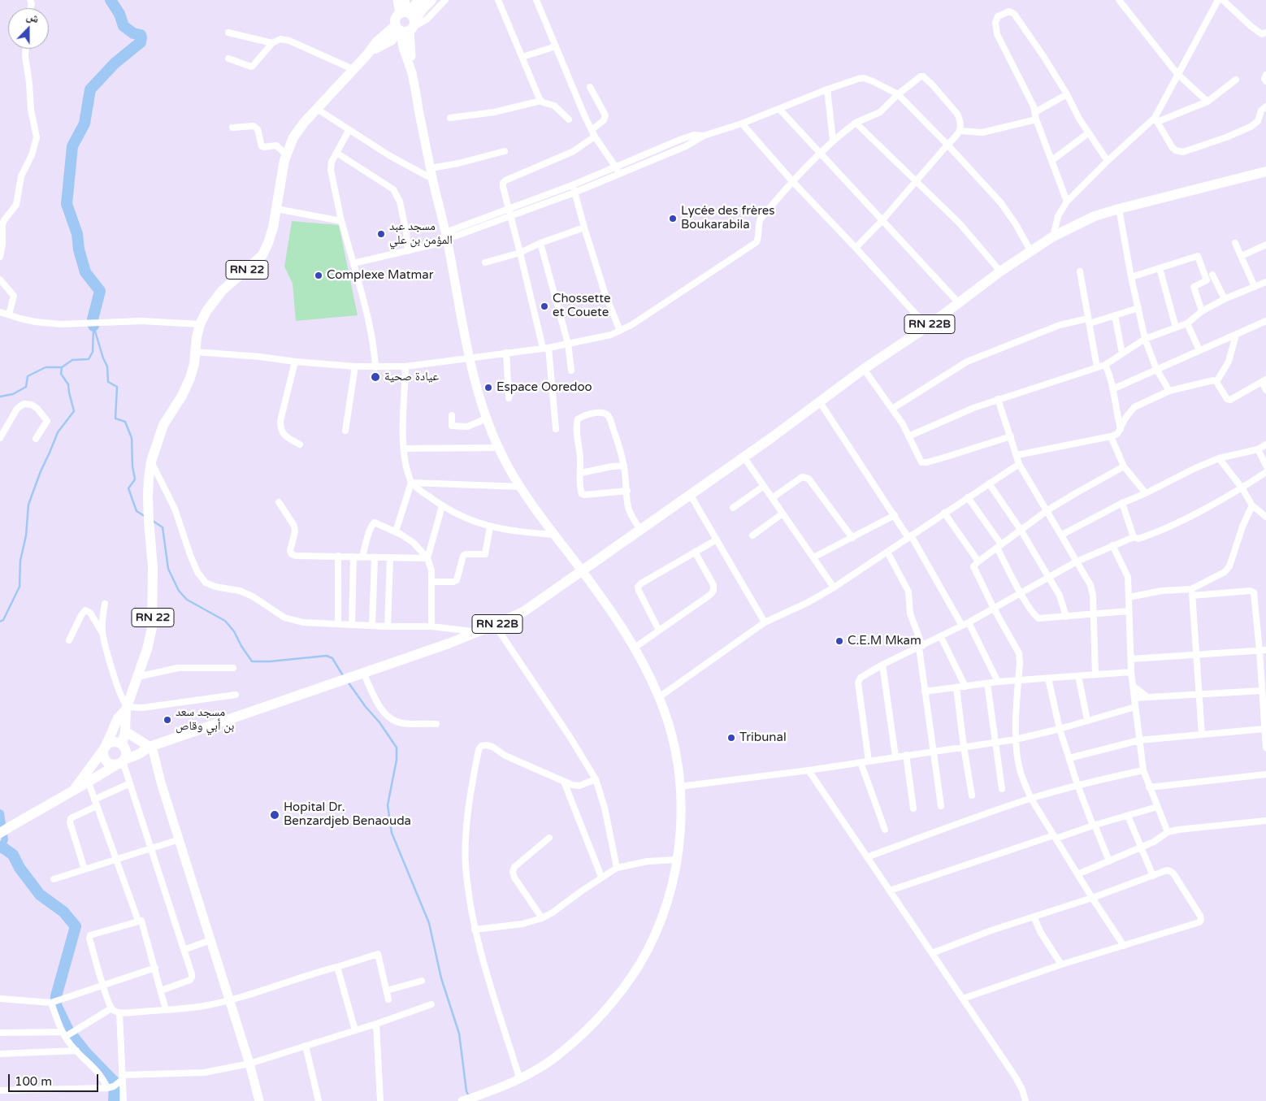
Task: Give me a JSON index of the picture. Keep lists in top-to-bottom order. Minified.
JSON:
{"streets":{"main road":["RN 22","RN 22B"]},"crossings":[["RN 22","RN 22B"]],"places":["Lycée des frères Boukarabila","مسجد عبد المؤمن بن علي","Complexe Matmar","Chossette et Couete","عيادة صحية","Espace Ooredoo","C.E.M Mkam","مسجد سعد بن أبي وقاص","Tribunal","Hopital Dr. Benzardjeb Benaouda"],"scale_bar":"100 m","north":"top"}
